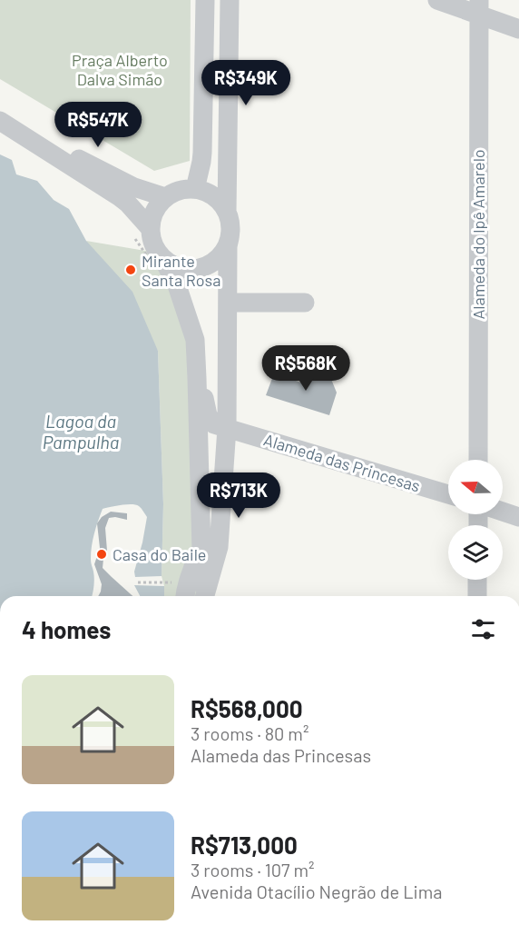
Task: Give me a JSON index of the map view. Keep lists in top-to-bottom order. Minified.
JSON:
{"streets":{"street":["Alameda do Ipê Amarelo","Alameda das Princesas"]},"water":["Lagoa da Pampulha"],"parks":["Praça Alberto Dalva Simão"],"places":["Mirante Santa Rosa","Casa do Baile"],"north":"left","page":{"price":["R$349K","R$547K","R$568K","R$713K"],"heading":"4 homes","list":[{"name":"R$568,000","note":"3 rooms · 80 m² · Alameda das Princesas"},{"name":"R$713,000","note":"3 rooms · 107 m² · Avenida Otacílio Negrão de Lima"}]}}
